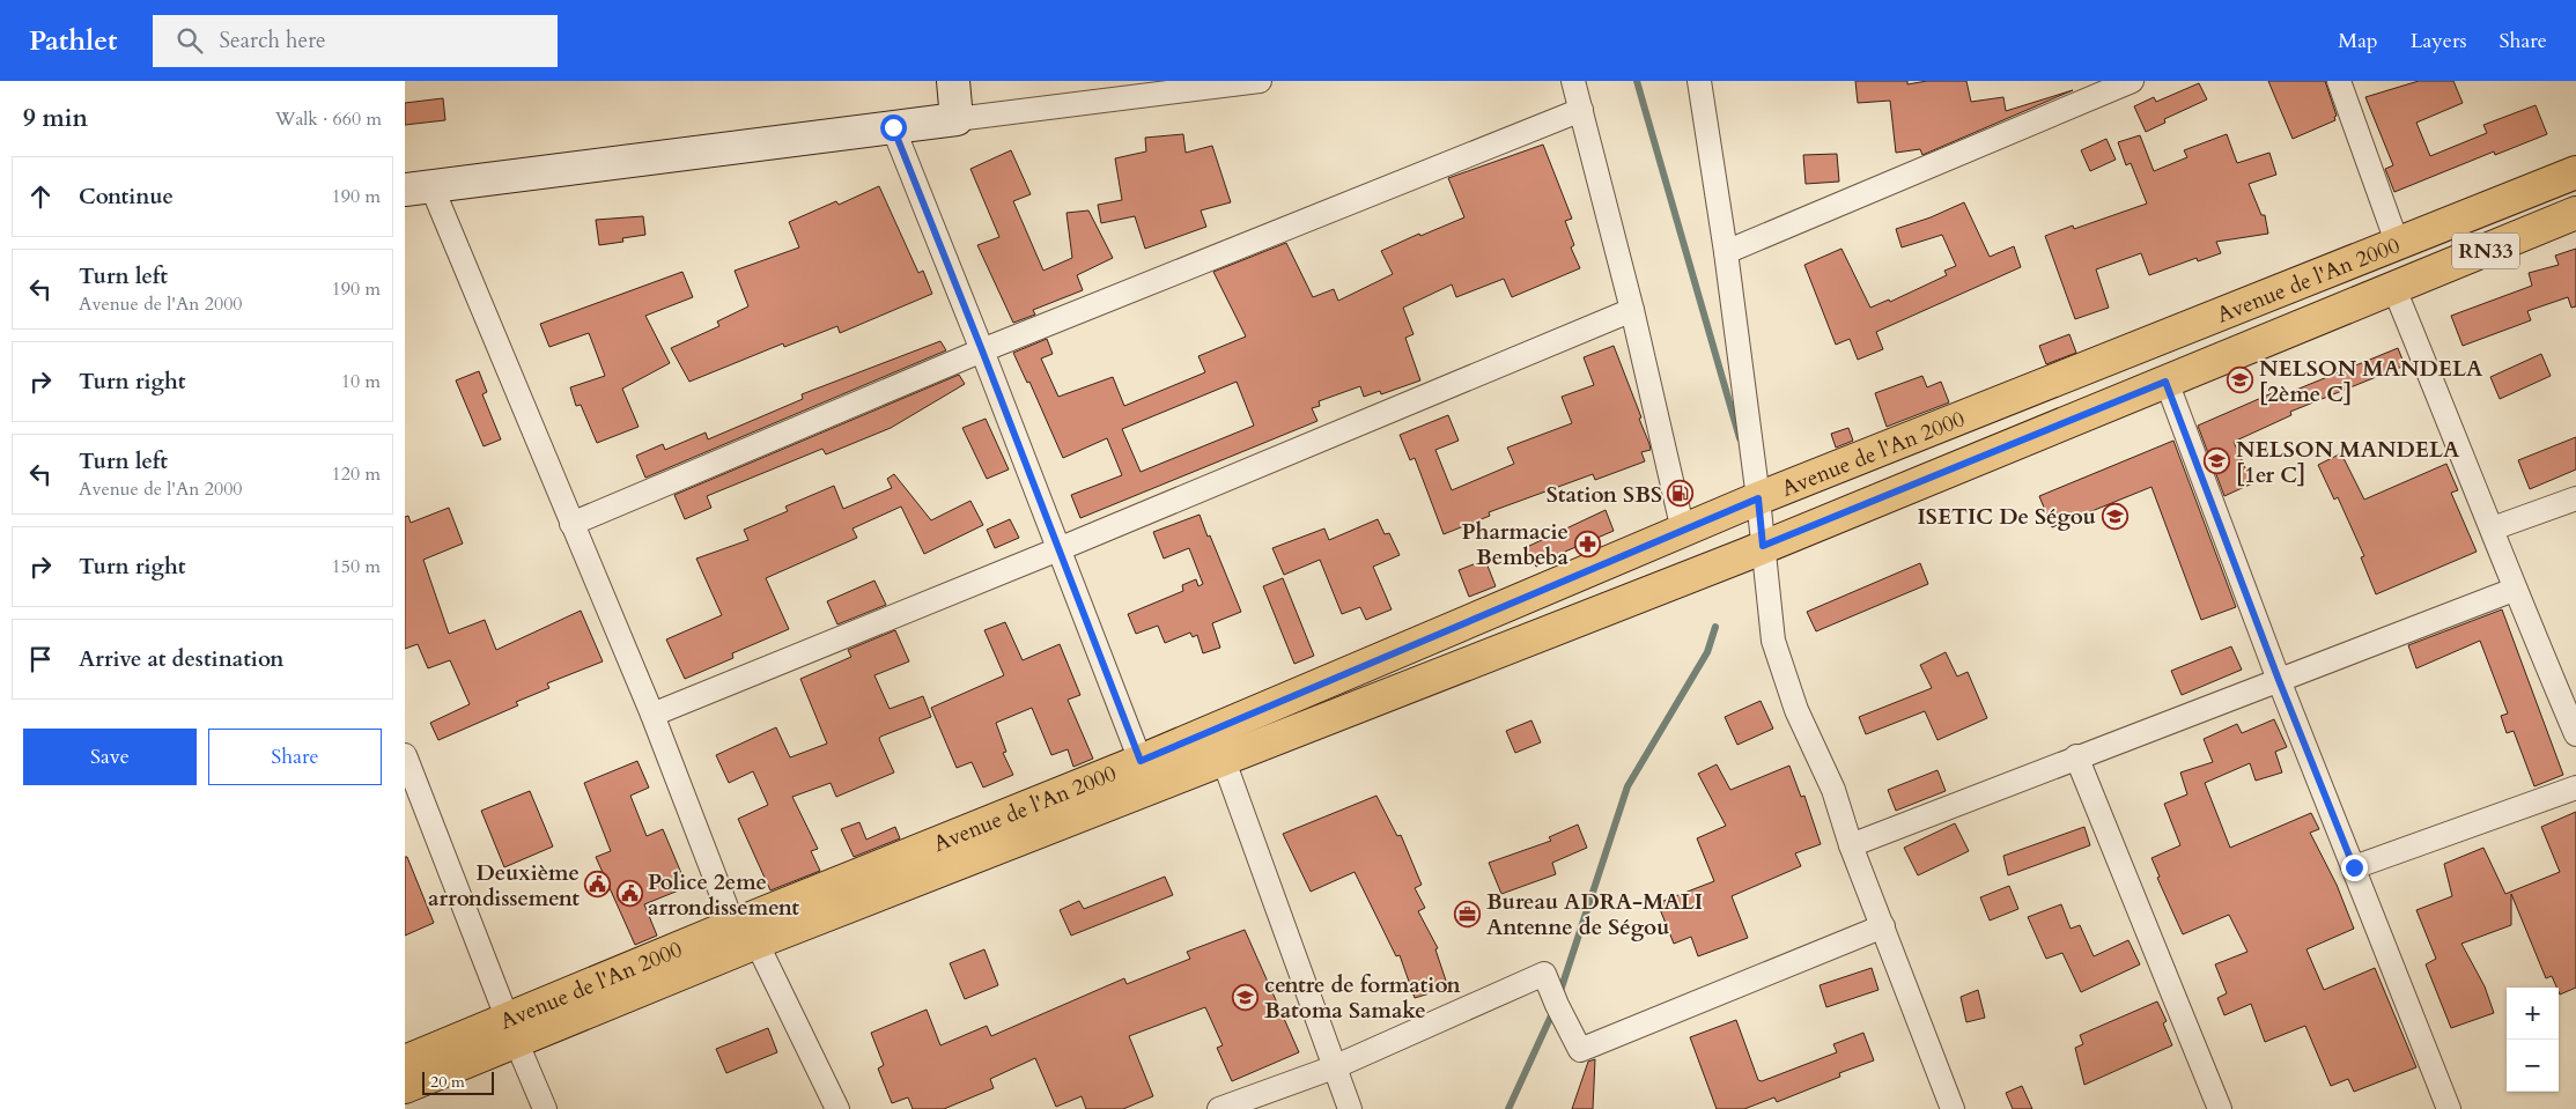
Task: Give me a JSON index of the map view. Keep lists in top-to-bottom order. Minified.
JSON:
{"streets":{"main road":["RN33","Avenue de l'An 2000"]},"places":{"school or university":["NELSON MANDELA [2ème C]","NELSON MANDELA [1er C]","ISETIC De Ségou","centre de formation Batoma Samake"],"fuel station":["Station SBS"],"pharmacy":["Pharmacie Bembeba"],"public building":["Deuxième arrondissement","Police 2eme arrondissement"],"office":["Bureau ADRA-MALI Antenne de Ségou"]},"scale_bar":"20 m","page":{"header":"Pathlet","search":"Search here","nav":["Map","Layers","Share"],"heading":["9 min","Walk · 660 m"],"list":[["Continue","190 m"],["Turn left","Avenue de l'An 2000","190 m"],["Turn right","10 m"],["Turn left","Avenue de l'An 2000","120 m"],["Turn right","150 m"],"Arrive at destination"],"buttons":["Save","Share"],"map_buttons":["+","−"],"scale":"20 m"}}
